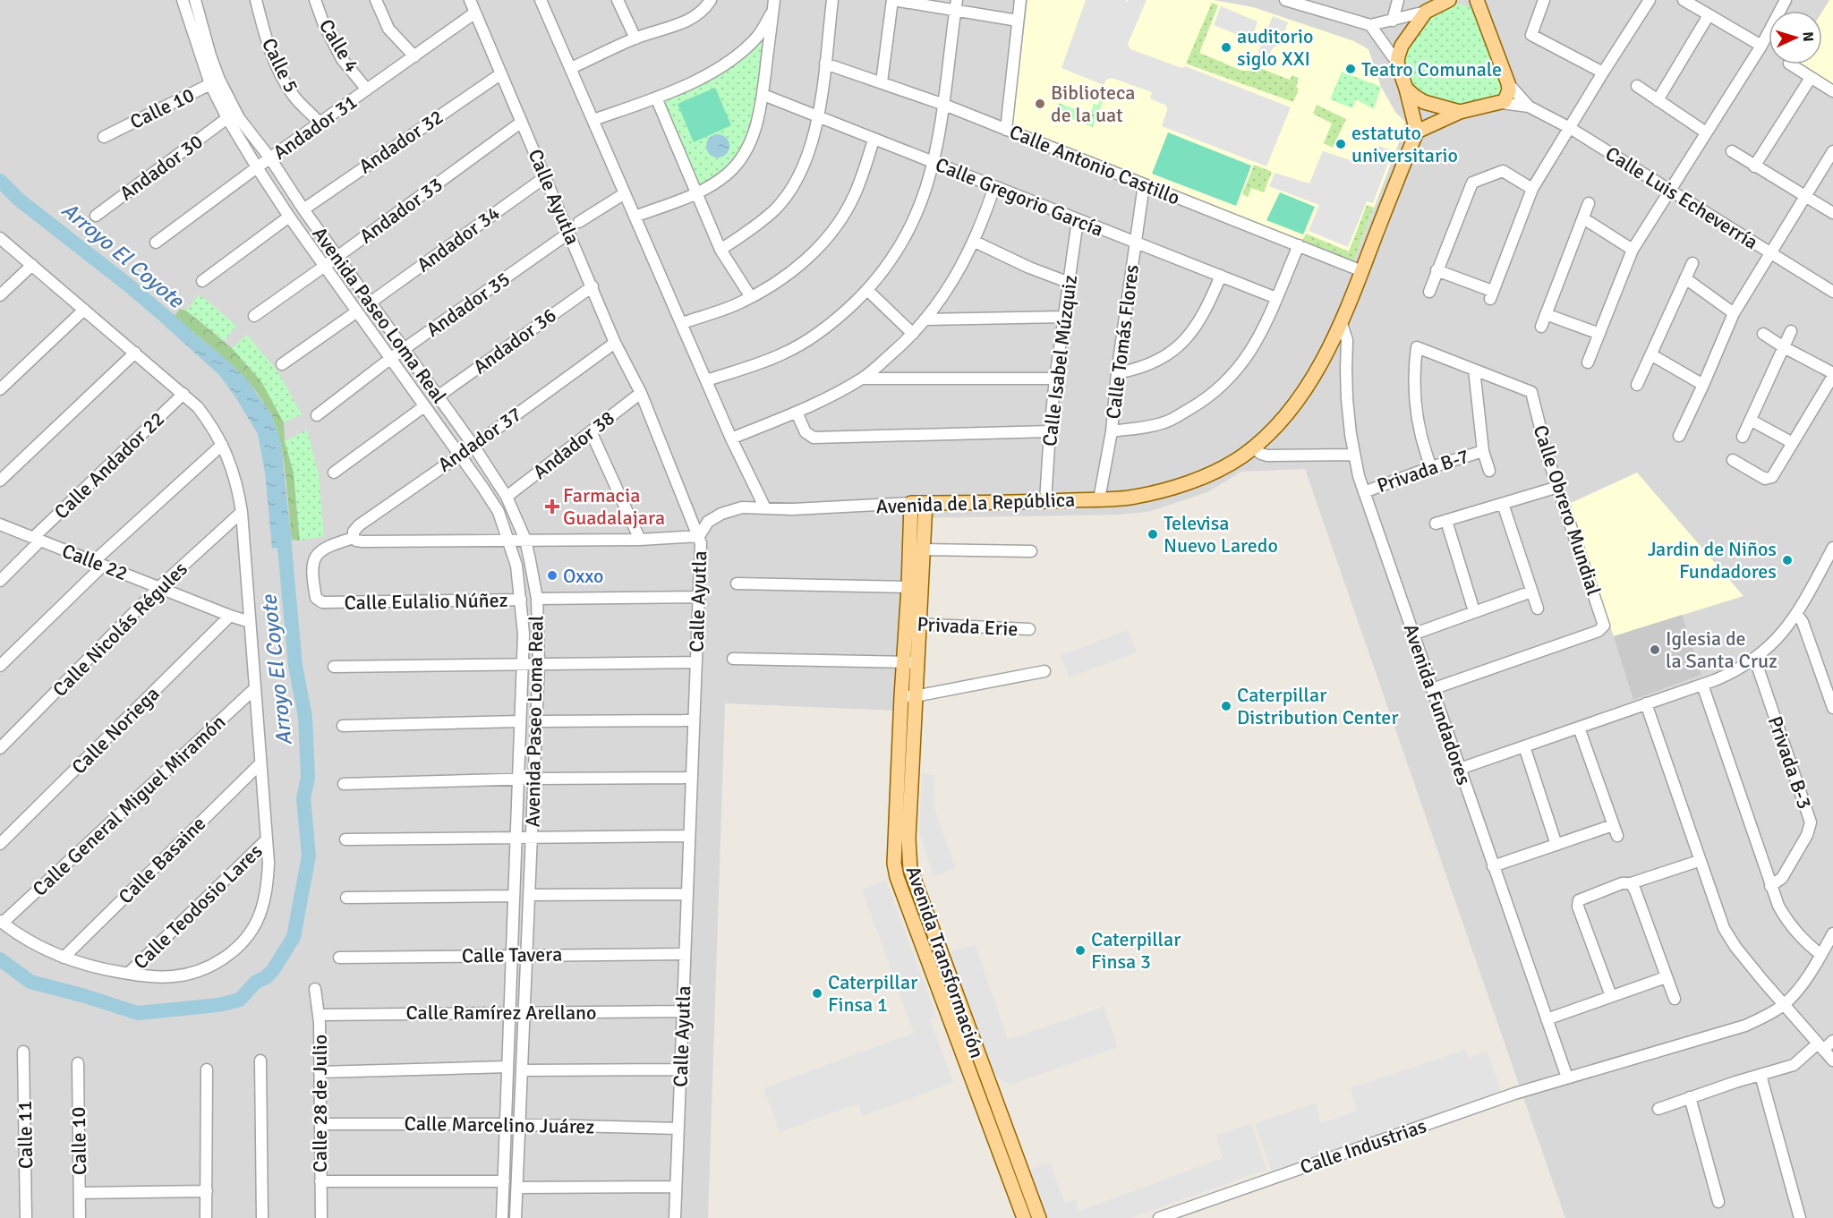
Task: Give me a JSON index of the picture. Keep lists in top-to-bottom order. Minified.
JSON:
{"streets":{"main road":["Avenida de la República","Avenida Transformación"],"street":["Calle 4","Calle 5","Calle 10","Andador 31","Andador 32","Calle Antonio Castillo","Andador 30","Calle Ayutla","Calle Gregorio García","Calle Luis Echeverría","Andador 33","Andador 34","Andador 35","Avenida Paseo Loma Real","Andador 36","Calle Tomás Flores","Calle Isabel Múzquiz","Andador 37","Andador 38","Calle Andador 22","Privada B-7","Calle Obrero Mundial","Calle 22","Calle Eulalio Núñez","Privada Erie","Calle Nicolás Régules","Avenida Fundadores","Calle Noriega","Privada B-3","Calle General Miguel Miramón","Calle Basaine","Calle Teodosio Lares","Calle Tavera","Calle Ramírez Arellano","Calle 28 de Julio","Calle Marcelino Juárez","Calle 11","Calle Industrias"]},"crossings":[["Calle 4","Andador 31"],["Calle 5","Andador 31"],["Calle 10","Avenida Paseo Loma Real"],["Andador 31","Calle Ayutla"],["Andador 31","Avenida Paseo Loma Real"],["Andador 32","Calle Ayutla"],["Andador 32","Avenida Paseo Loma Real"],["Calle Antonio Castillo","Calle Tomás Flores"],["Calle Antonio Castillo","Avenida de la República"],["Andador 30","Avenida Paseo Loma Real"],["Calle Ayutla","Andador 33"],["Calle Ayutla","Andador 34"],["Calle Ayutla","Andador 35"],["Calle Ayutla","Andador 36"],["Calle Ayutla","Andador 37"],["Calle Ayutla","Andador 38"],["Calle Ayutla","Avenida de la República"],["Calle Ayutla","Calle Eulalio Núñez"],["Calle Ayutla","Calle Tavera"],["Calle Ayutla","Calle Ramírez Arellano"],["Calle Ayutla","Calle Marcelino Juárez"],["Calle Gregorio García","Calle Tomás Flores"],["Calle Gregorio García","Calle Isabel Múzquiz"],["Andador 33","Avenida Paseo Loma Real"],["Andador 34","Avenida Paseo Loma Real"],["Andador 35","Avenida Paseo Loma Real"],["Avenida Paseo Loma Real","Andador 36"],["Avenida Paseo Loma Real","Andador 37"],["Avenida Paseo Loma Real","Andador 38"],["Avenida Paseo Loma Real","Calle Eulalio Núñez"],["Avenida Paseo Loma Real","Calle Tavera"],["Avenida Paseo Loma Real","Calle Ramírez Arellano"],["Avenida Paseo Loma Real","Calle Marcelino Juárez"],["Calle Tomás Flores","Avenida de la República"],["Calle Isabel Múzquiz","Avenida de la República"],["Andador 37","Calle Eulalio Núñez"],["Calle Andador 22","Calle 22"],["Privada B-7","Avenida Fundadores"],["Avenida de la República","Avenida Fundadores"],["Avenida de la República","Avenida Transformación"],["Calle Obrero Mundial","Avenida Fundadores"],["Calle 22","Calle Nicolás Régules"],["Calle 22","Calle Noriega"],["Privada Erie","Avenida Transformación"],["Avenida Fundadores","Calle Industrias"],["Calle Ramírez Arellano","Calle 28 de Julio"],["Calle 28 de Julio","Calle Marcelino Juárez"]],"water":["Arroyo El Coyote"],"places":{"other":["auditorio siglo XXI","Teatro Comunale","Biblioteca de la uat","estatuto universitario","Televisa Nuevo Laredo","Jardin de Niños Fundadores","Oxxo","Iglesia de la Santa Cruz","Caterpillar Distribution Center","Caterpillar Finsa 3","Caterpillar Finsa 1"],"health":["Farmacia Guadalajara"]},"north":"right"}
